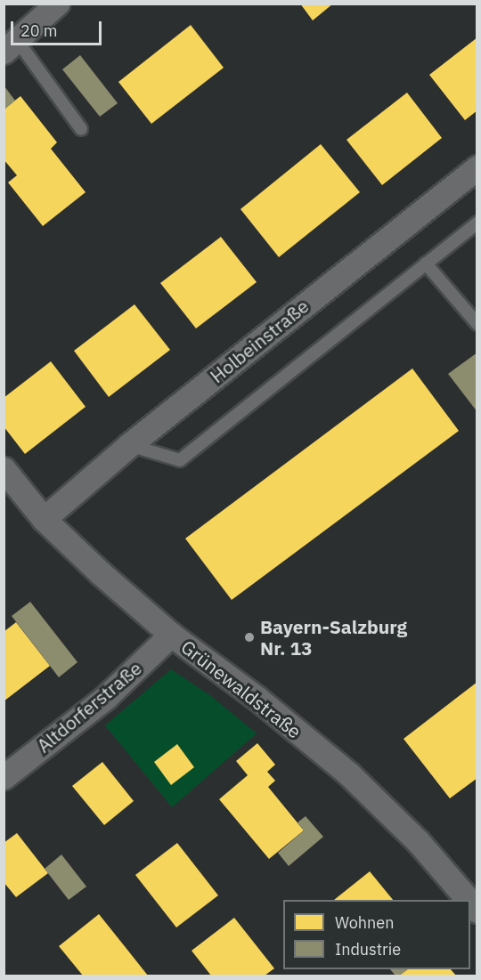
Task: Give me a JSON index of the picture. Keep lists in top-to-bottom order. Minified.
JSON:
{"streets":{"street":["Holbeinstraße","Grünewaldstraße","Altdorferstraße"]},"crossings":[["Holbeinstraße","Grünewaldstraße"],["Grünewaldstraße","Altdorferstraße"]],"places":["Bayern-Salzburg Nr. 13"],"legend":["Wohnen","Industrie"],"scale_bar":"20 m"}
